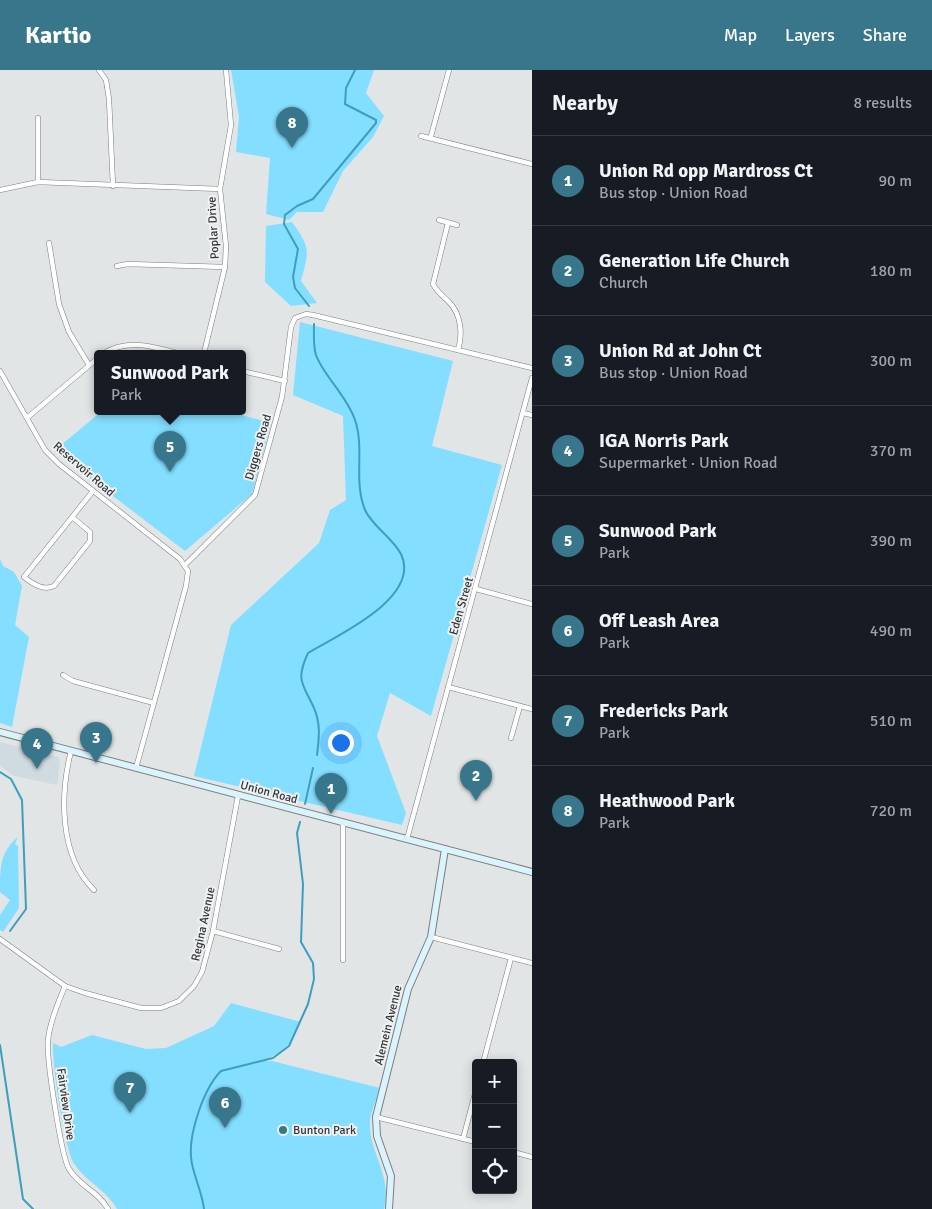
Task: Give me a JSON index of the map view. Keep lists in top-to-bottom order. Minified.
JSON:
{"streets":{"main road":["Union Road","Alemein Avenue"],"street":["Poplar Drive","Diggers Road","Reservoir Road","Eden Street","Regina Avenue","Fairview Drive"]},"crossings":[["Diggers Road","Reservoir Road"],["Eden Street","Union Road"],["Union Road","Regina Avenue"],["Union Road","Alemein Avenue"],["Regina Avenue","Fairview Drive"]],"places":["Bunton Park"],"page":{"header":"Kartio","nav":["Map","Layers","Share"],"heading":["Nearby","8 results"],"pins":["8","5","3","4","2","1","7","6"],"list":[{"mark":"1","name":"Union Rd opp Mardross Ct","note":"Bus stop · Union Road","value":"90 m"},{"mark":"2","name":"Generation Life Church","note":"Church","value":"180 m"},{"mark":"3","name":"Union Rd at John Ct","note":"Bus stop · Union Road","value":"300 m"},{"mark":"4","name":"IGA Norris Park","note":"Supermarket · Union Road","value":"370 m"},{"mark":"5","name":"Sunwood Park","note":"Park","value":"390 m"},{"mark":"6","name":"Off Leash Area","note":"Park","value":"490 m"},{"mark":"7","name":"Fredericks Park","note":"Park","value":"510 m"},{"mark":"8","name":"Heathwood Park","note":"Park","value":"720 m"}],"popup":["Sunwood Park","Park"],"map_buttons":["+","−"]}}
